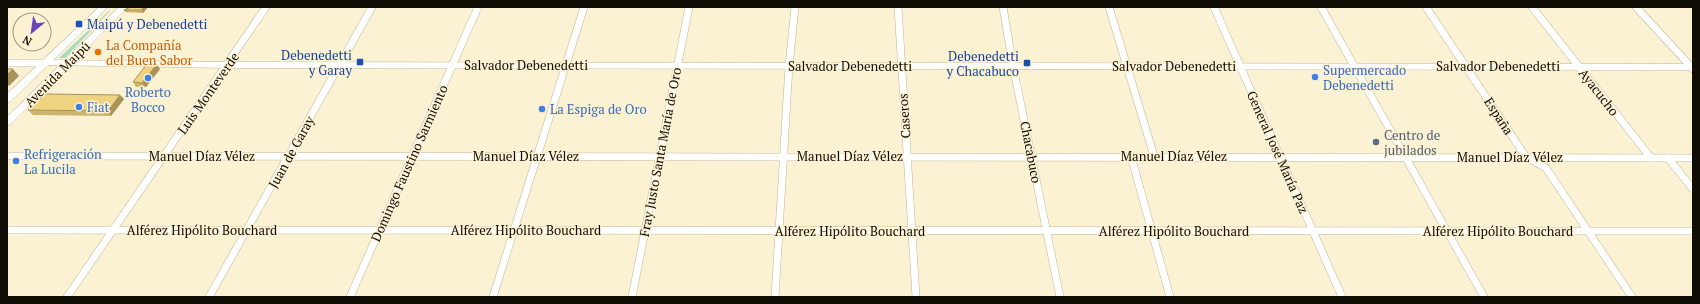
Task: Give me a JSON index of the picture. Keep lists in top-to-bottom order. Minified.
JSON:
{"streets":{"main road":["Avenida Maipú"],"street":["Salvador Debenedetti","Ayacucho","Luis Monteverde","Caseros","España","Juan de Garay","Fray Justo Santa María de Oro","Chacabuco","General José María Paz","Manuel Díaz Vélez","Domingo Faustino Sarmiento","Alférez Hipólito Bouchard"]},"crossings":[["Salvador Debenedetti","Avenida Maipú"],["Salvador Debenedetti","Ayacucho"],["Salvador Debenedetti","Luis Monteverde"],["Salvador Debenedetti","Caseros"],["Salvador Debenedetti","España"],["Salvador Debenedetti","Juan de Garay"],["Salvador Debenedetti","Fray Justo Santa María de Oro"],["Salvador Debenedetti","Chacabuco"],["Salvador Debenedetti","General José María Paz"],["Salvador Debenedetti","Domingo Faustino Sarmiento"],["Ayacucho","Manuel Díaz Vélez"],["Luis Monteverde","Manuel Díaz Vélez"],["Luis Monteverde","Alférez Hipólito Bouchard"],["Caseros","Manuel Díaz Vélez"],["Caseros","Alférez Hipólito Bouchard"],["España","Manuel Díaz Vélez"],["España","Alférez Hipólito Bouchard"],["Juan de Garay","Manuel Díaz Vélez"],["Juan de Garay","Alférez Hipólito Bouchard"],["Fray Justo Santa María de Oro","Manuel Díaz Vélez"],["Fray Justo Santa María de Oro","Alférez Hipólito Bouchard"],["Chacabuco","Manuel Díaz Vélez"],["Chacabuco","Alférez Hipólito Bouchard"],["General José María Paz","Manuel Díaz Vélez"],["General José María Paz","Alférez Hipólito Bouchard"],["Manuel Díaz Vélez","Domingo Faustino Sarmiento"],["Domingo Faustino Sarmiento","Alférez Hipólito Bouchard"]],"places":{"transit":["Maipú y Debenedetti","Debenedetti y Garay","Debenedetti y Chacabuco"],"other":["La Compañía del Buen Sabor","Supermercado Debenedetti","Roberto Bocco","Fiat","La Espiga de Oro","Centro de jubilados","Refrigeración La Lucila"]},"north":"bottom left"}
